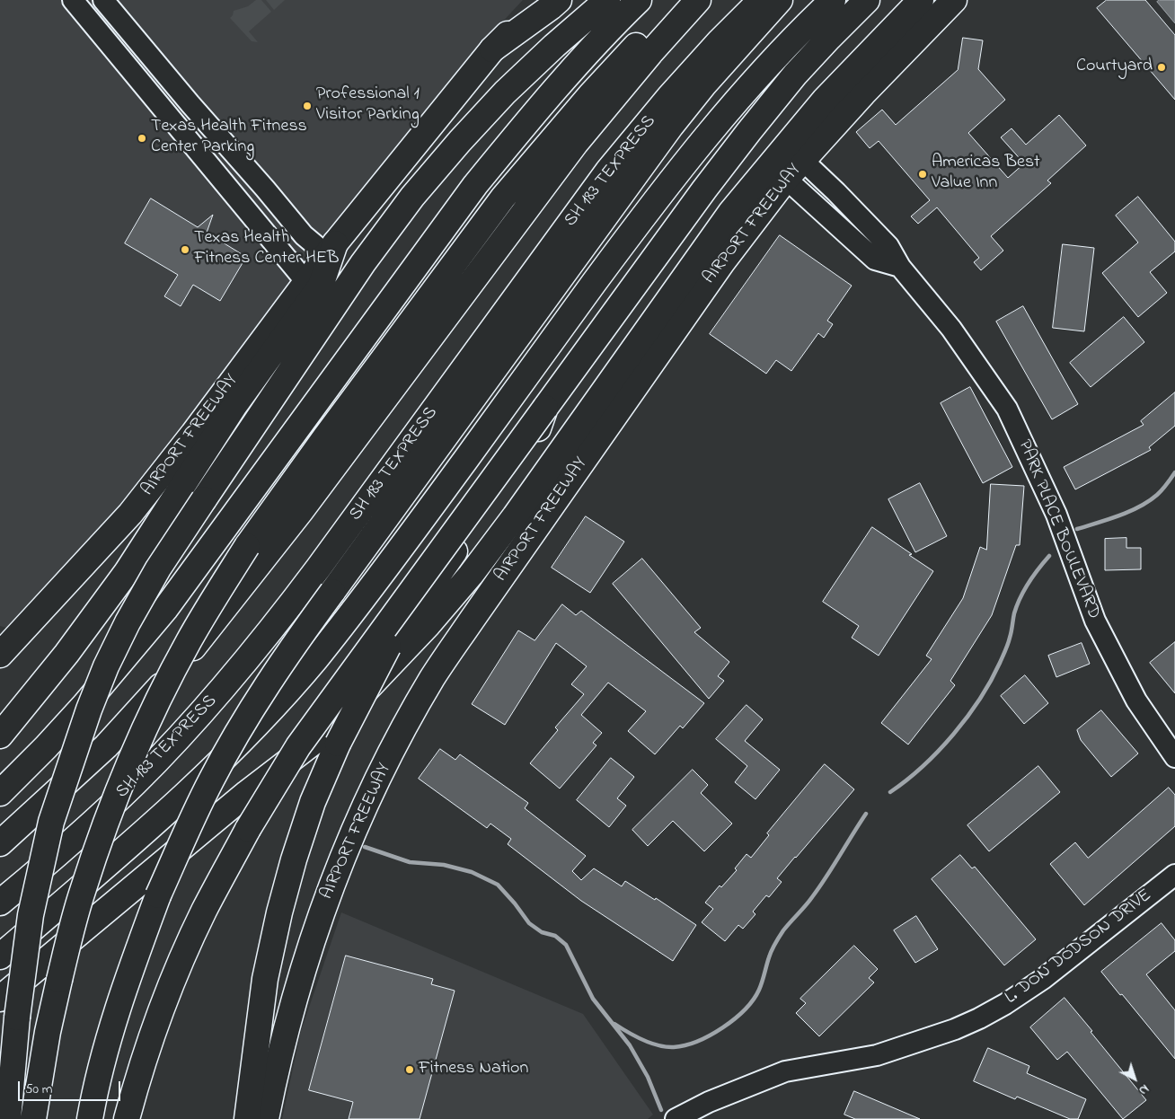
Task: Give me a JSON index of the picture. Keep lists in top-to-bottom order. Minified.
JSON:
{"streets":{"main road":["SH 183 TEXPRESS","AIRPORT FREEWAY"],"street":["PARK PLACE BOULEVARD","L. DON DODSON DRIVE"]},"crossings":[["AIRPORT FREEWAY","PARK PLACE BOULEVARD"]],"places":["Courtyard","Professional 1 Visitor Parking","Texas Health Fitness Center Parking","Americas Best Value Inn","Texas Health Fitness Center HEB","Fitness Nation"],"scale_bar":"50 m","north":"bottom right"}
